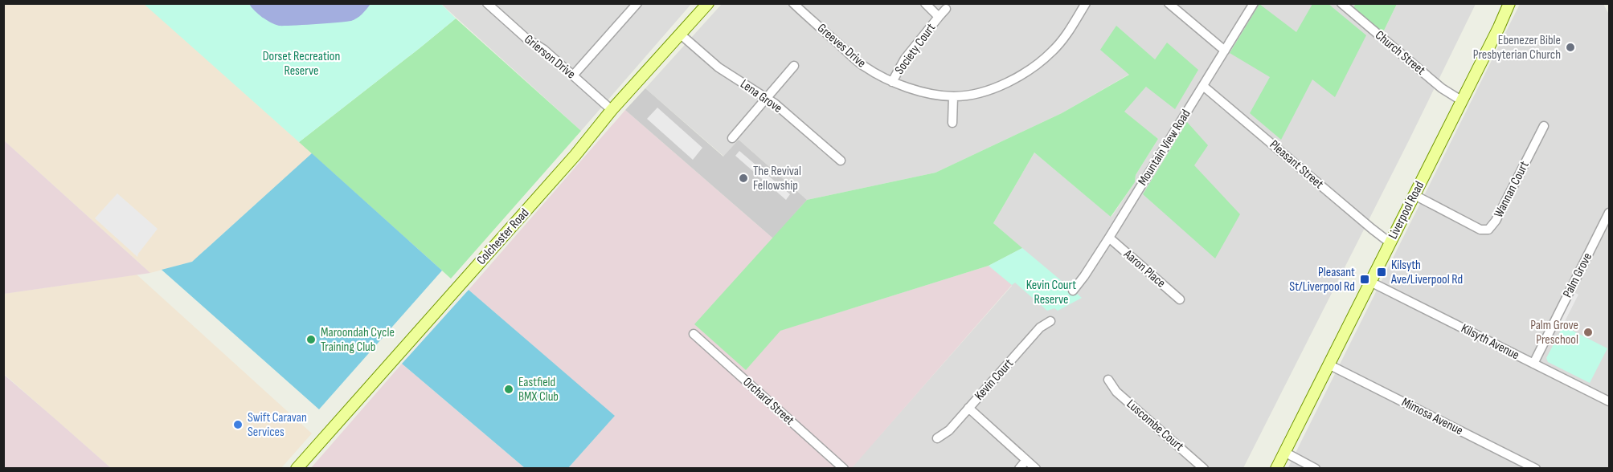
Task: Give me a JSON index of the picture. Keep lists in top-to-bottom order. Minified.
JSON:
{"streets":{"main road":["Liverpool Road","Colchester Road"],"street":["Greeves Drive","Society Court","Church Street","Grierson Drive","Lena Grove","Mountain View Road","Pleasant Street","Wannan Court","Aaron Place","Palm Grove","Kilsyth Avenue","Kevin Court","Orchard Street","Mimosa Avenue","Luscombe Court"]},"crossings":[["Greeves Drive","Society Court"],["Church Street","Liverpool Road"],["Grierson Drive","Colchester Road"],["Lena Grove","Colchester Road"],["Mountain View Road","Pleasant Street"],["Mountain View Road","Aaron Place"],["Pleasant Street","Liverpool Road"],["Wannan Court","Liverpool Road"],["Liverpool Road","Kilsyth Avenue"],["Liverpool Road","Mimosa Avenue"],["Palm Grove","Kilsyth Avenue"]],"parks":["Dorset Recreation Reserve","Kevin Court Reserve"],"places":{"other":["Ebenezer Bible Presbyterian Church","The Revival Fellowship","Palm Grove Preschool","Maroondah Cycle Training Club","Eastfield BMX Club","Swift Caravan Services"],"transit":["Kilsyth Ave/Liverpool Rd","Pleasant St/Liverpool Rd"]}}
